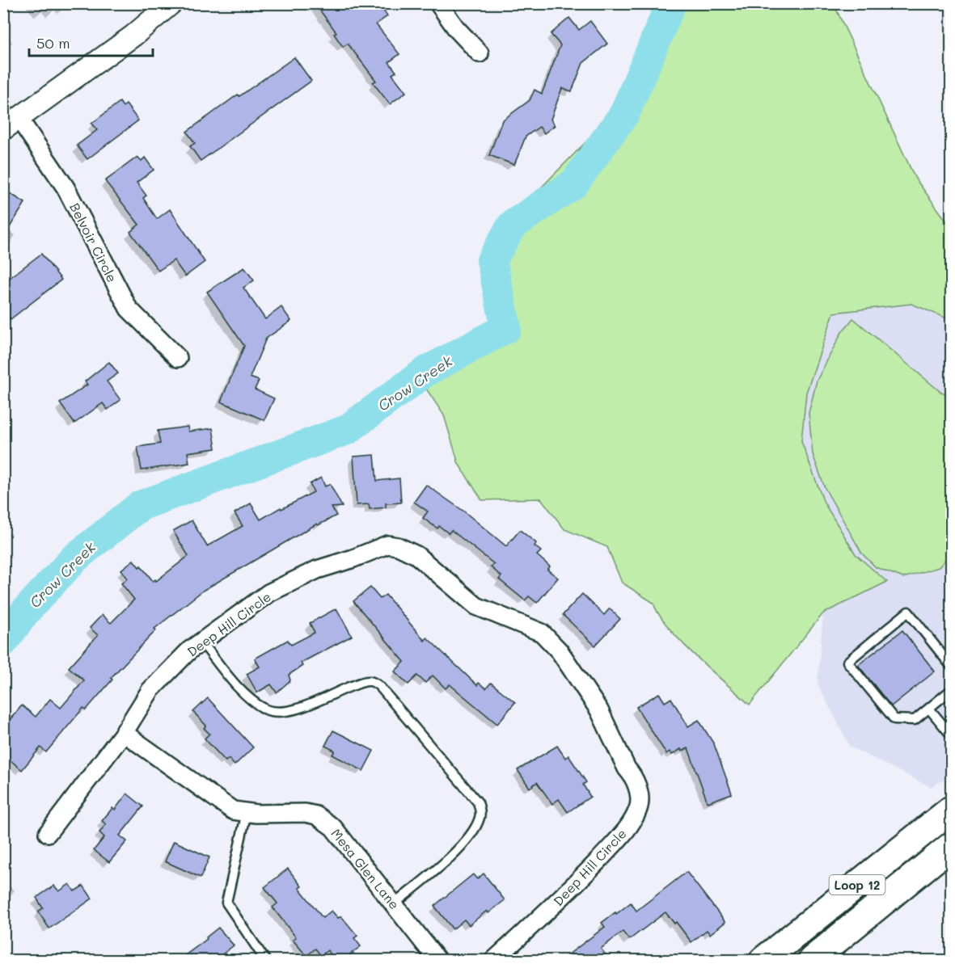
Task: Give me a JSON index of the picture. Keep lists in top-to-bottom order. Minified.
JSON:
{"streets":{"main road":["Loop 12"],"street":["Belvoir Circle","Deep Hill Circle","Mesa Glen Lane"]},"crossings":[["Deep Hill Circle","Mesa Glen Lane"]],"water":["Crow Creek"],"scale_bar":"50 m"}
